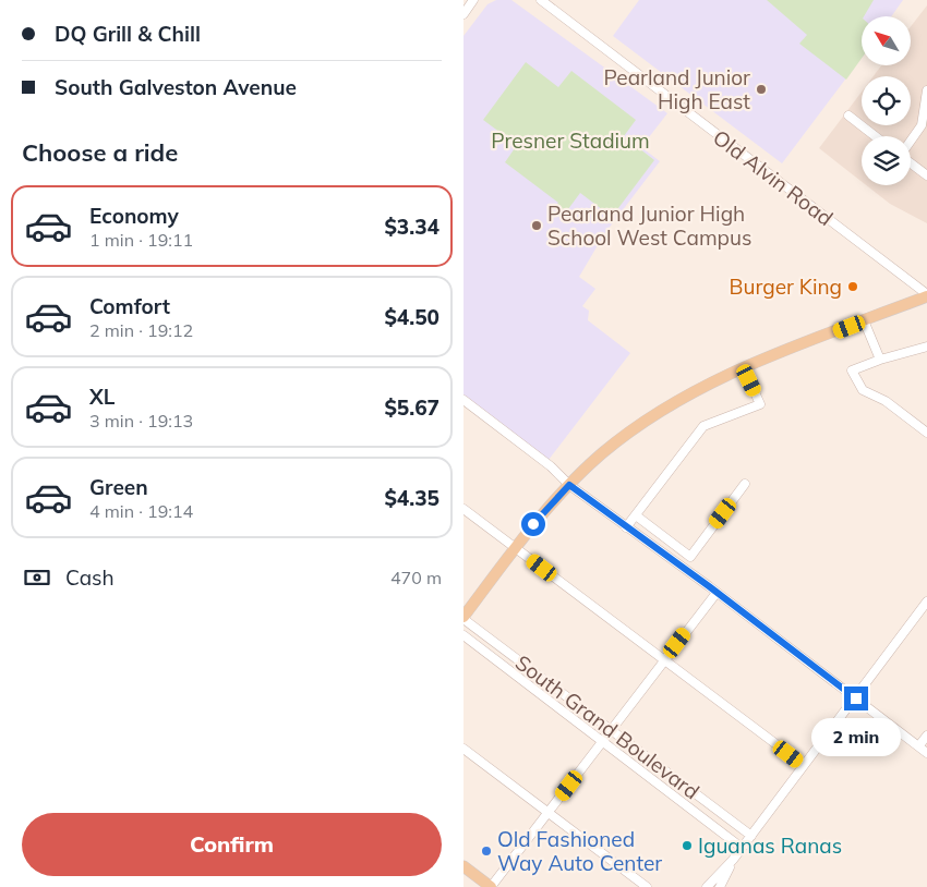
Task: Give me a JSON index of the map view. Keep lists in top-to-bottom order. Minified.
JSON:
{"streets":{"street":["Old Alvin Road","South Grand Boulevard"]},"parks":["Presner Stadium"],"places":["Pearland Junior High East","Pearland Junior High School West Campus","Burger King","Iguanas Ranas","Old Fashioned Way Auto Center"],"north":"top left","page":{"banner":["DQ Grill & Chill","South Galveston Avenue"],"heading":"Choose a ride","list":[{"name":"Economy","note":"1 min · 19:11","value":"$3.34"},{"name":"Comfort","note":"2 min · 19:12","value":"$4.50"},{"name":"XL","note":"3 min · 19:13","value":"$5.67"},{"name":"Green","note":"4 min · 19:14","value":"$4.35"}],"pay":["Cash","470 m"],"bubble":"2 min","buttons":"Confirm"}}
